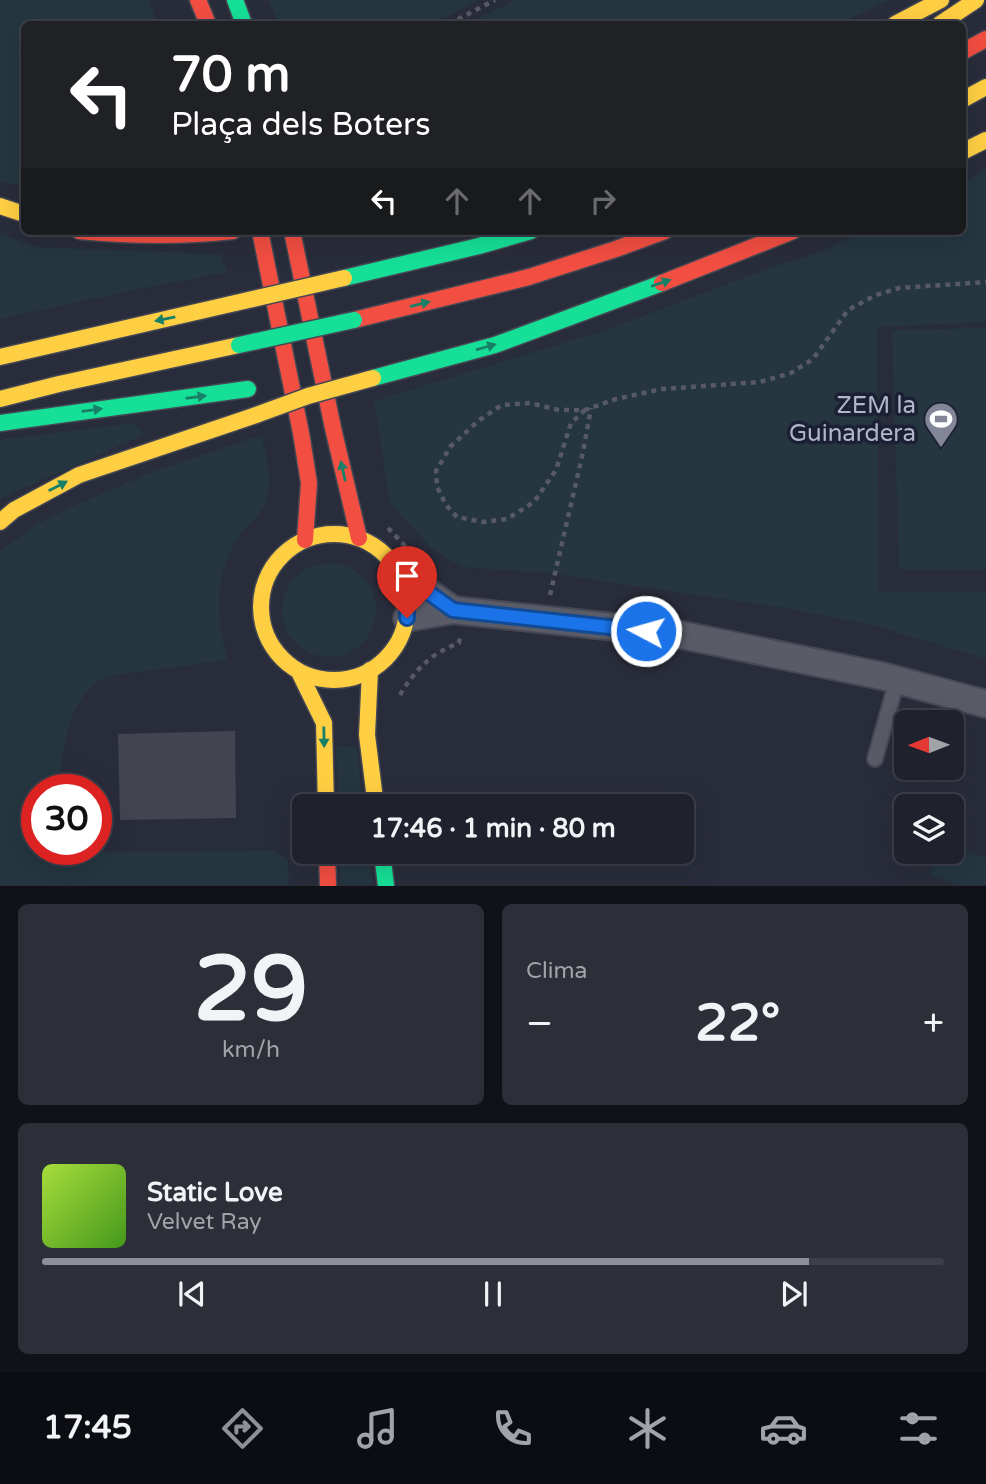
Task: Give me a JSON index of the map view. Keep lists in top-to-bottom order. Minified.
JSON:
{"places":{"sports":["ZEM la Guinardera"]},"north":"left","page":{"turn":["70 m","Plaça dels Boters"],"limit":"30","trip":"17:46 · 1 min · 80 m","tile":[["29","km/h"],"Clima"],"heat":["−","22°","+"],"song":["Static Love","Velvet Ray"],"tabs":"17:45"}}
